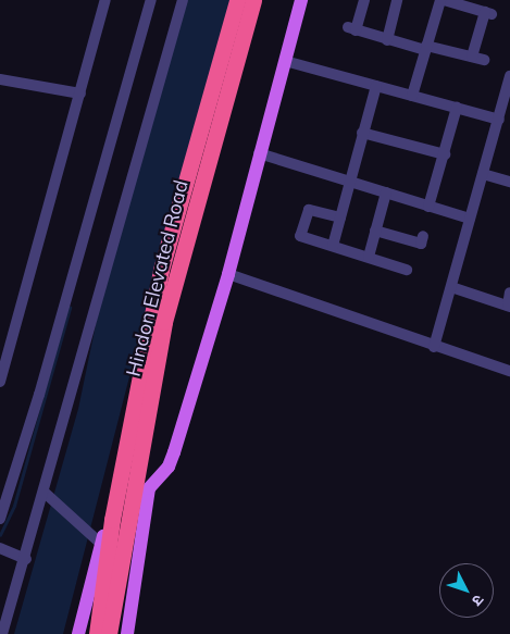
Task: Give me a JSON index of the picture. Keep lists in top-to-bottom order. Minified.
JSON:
{"streets":{"highway":["Hindon Elevated Road"]},"north":"bottom right"}
